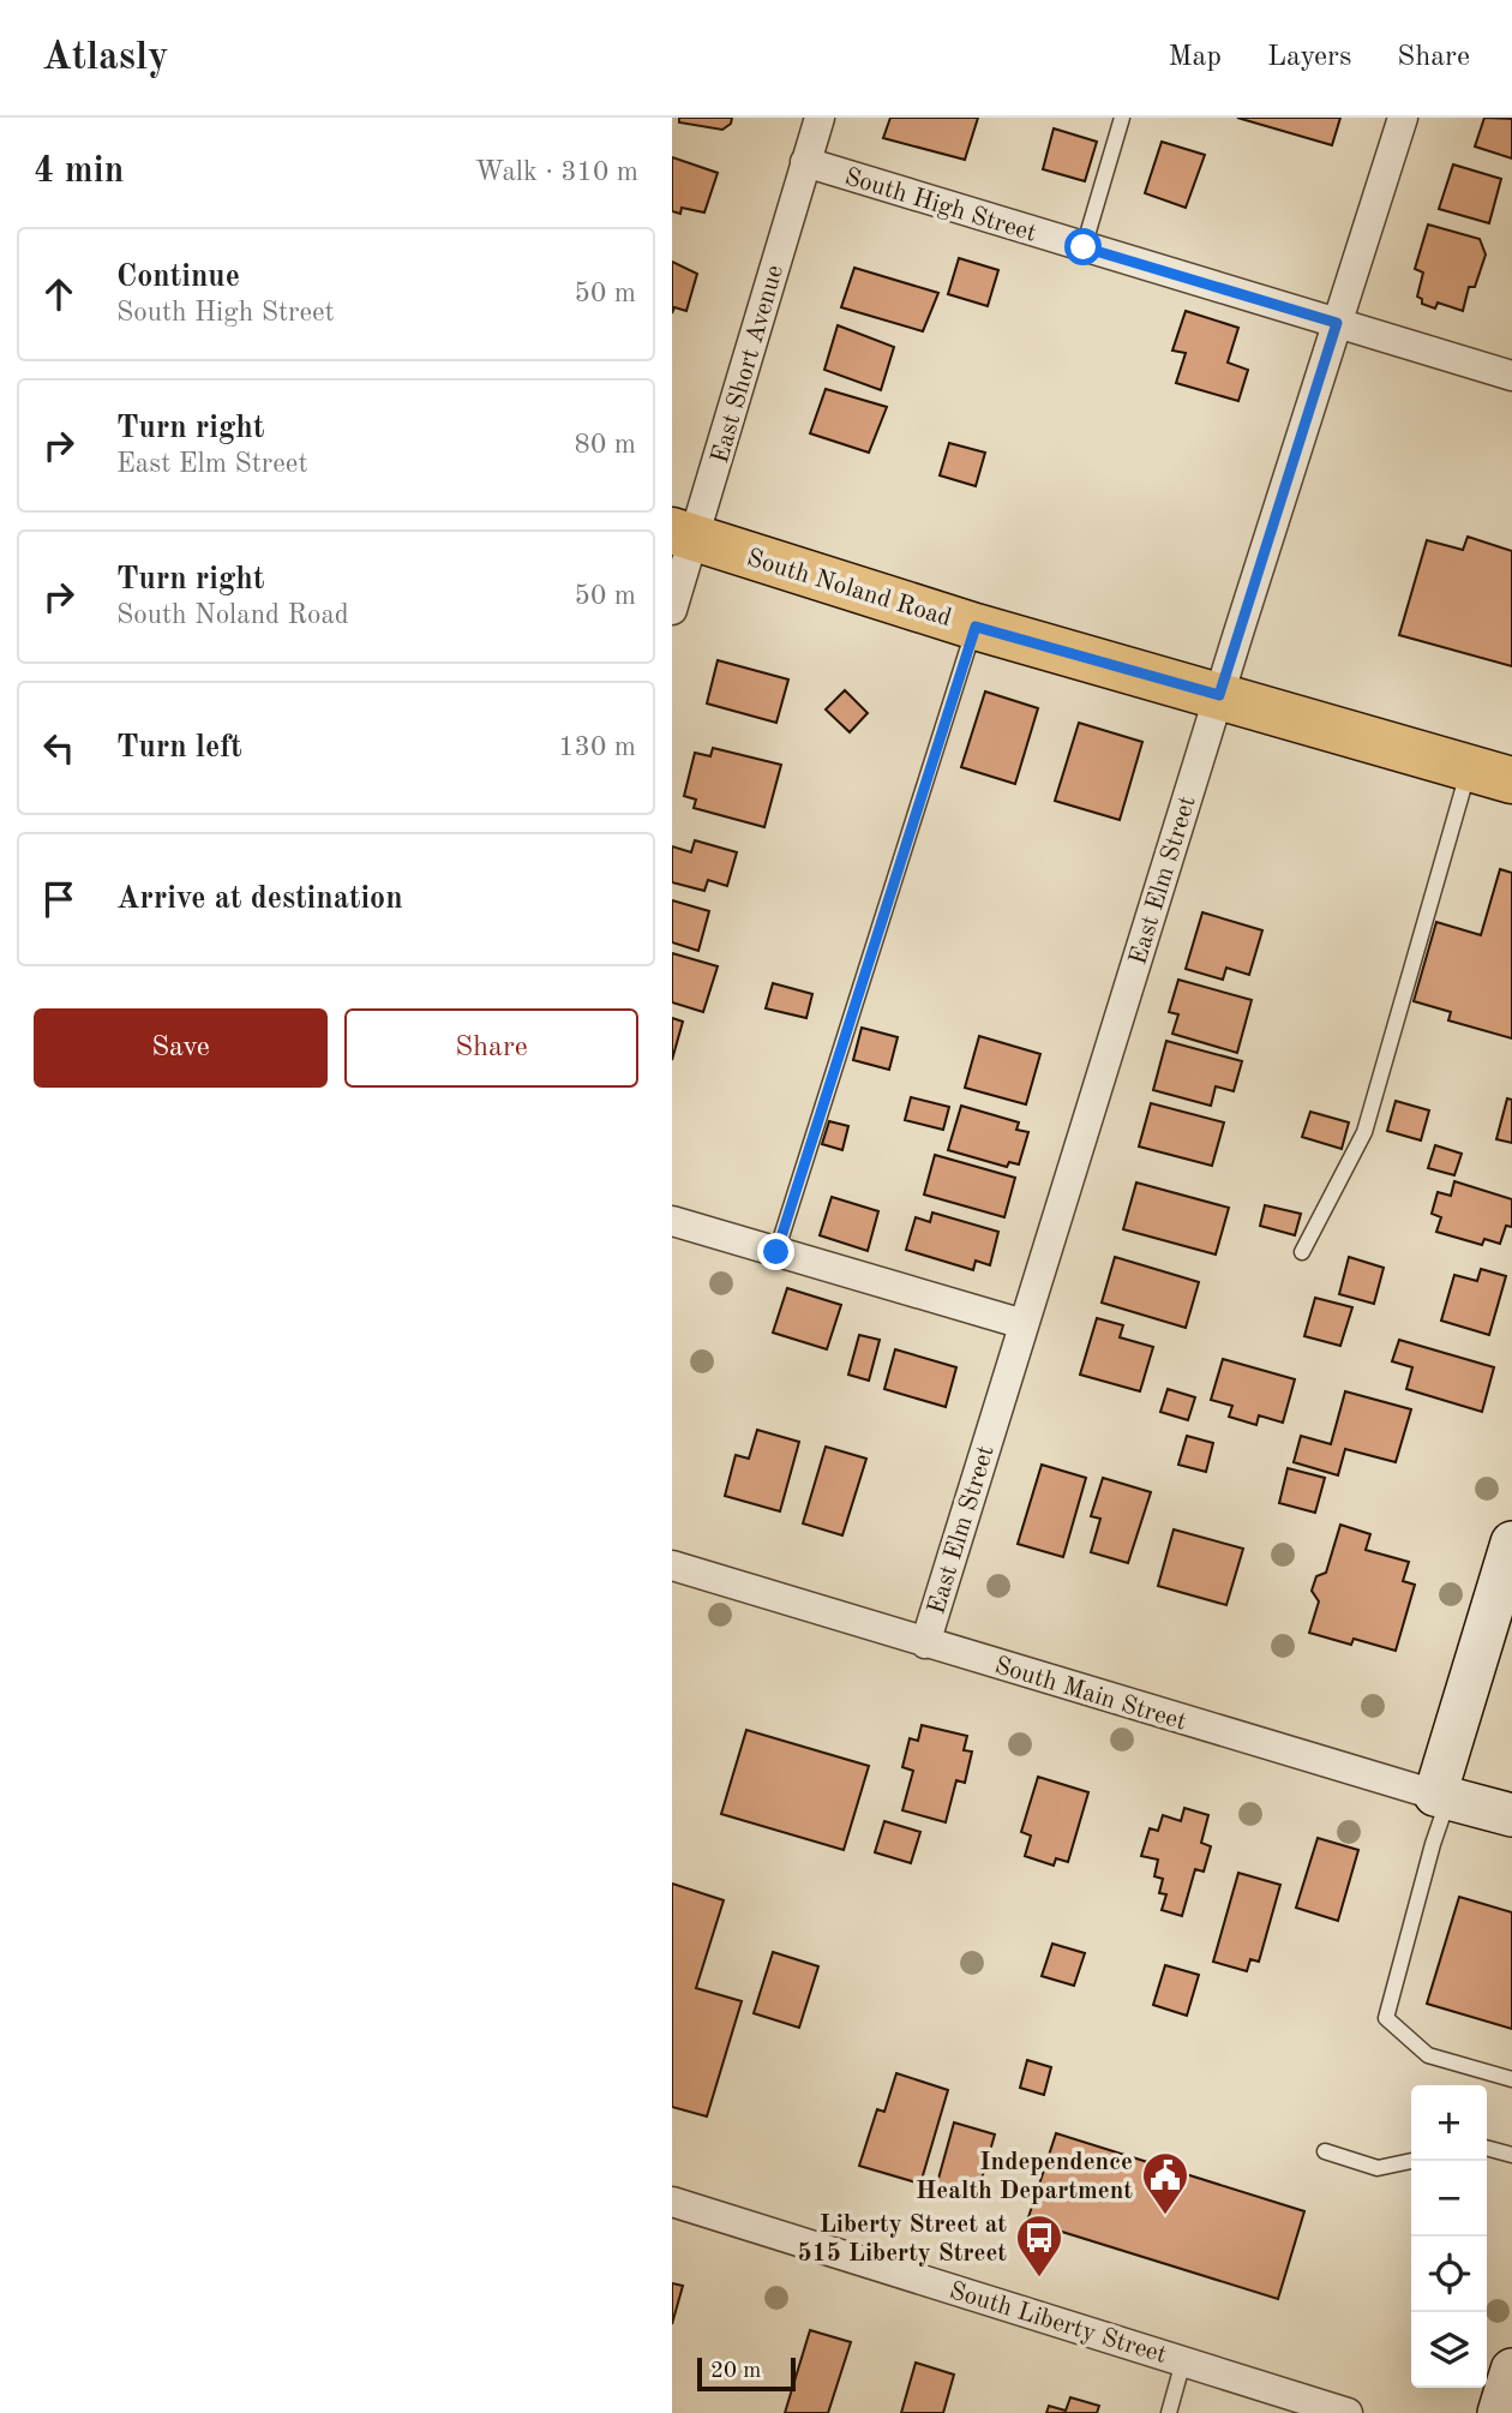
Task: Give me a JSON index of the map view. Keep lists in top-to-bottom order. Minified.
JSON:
{"streets":{"main road":["South Noland Road"],"street":["South High Street","East Short Avenue","East Elm Street","South Main Street","South Liberty Street"]},"crossings":[["South High Street","East Short Avenue"],["South High Street","East Elm Street"],["East Short Avenue","South Noland Road"],["South Noland Road","East Elm Street"],["East Elm Street","South Main Street"]],"places":{"public building":["Independence Health Department"],"bus stop":["Liberty Street at 515 Liberty Street"]},"scale_bar":"20 m","page":{"header":"Atlasly","nav":["Map","Layers","Share"],"heading":["4 min","Walk · 310 m"],"list":[["Continue","South High Street","50 m"],["Turn right","East Elm Street","80 m"],["Turn right","South Noland Road","50 m"],["Turn left","130 m"],"Arrive at destination"],"buttons":["Save","Share"],"map_buttons":["+","−"],"scale":"20 m"}}
